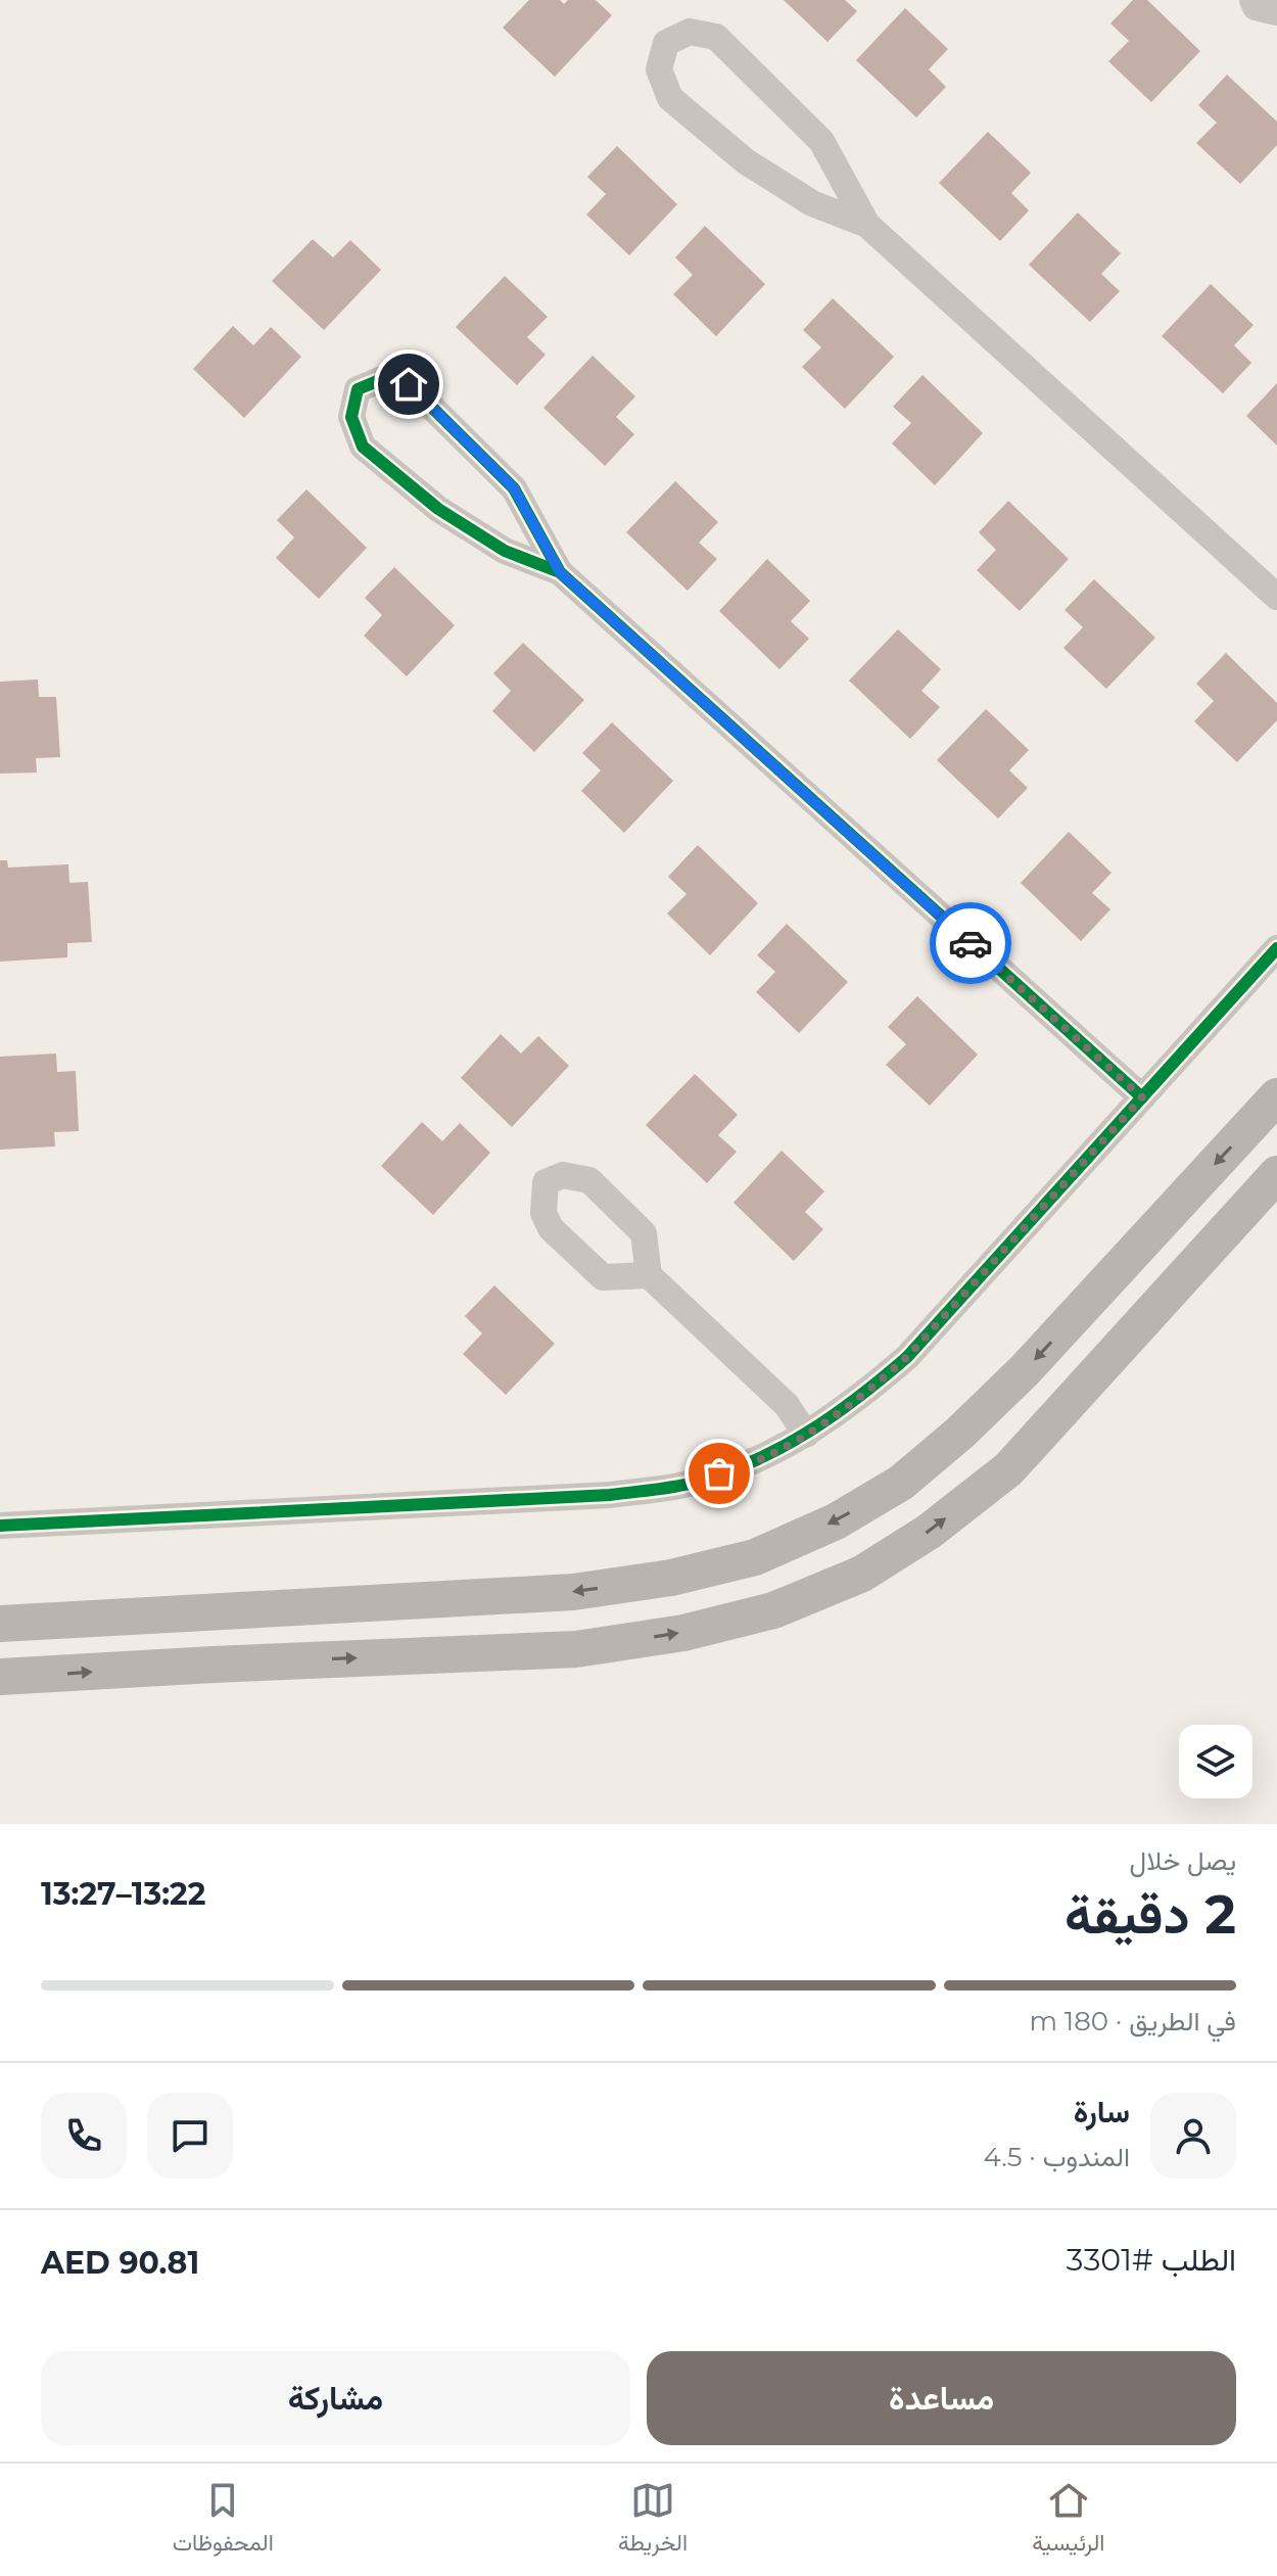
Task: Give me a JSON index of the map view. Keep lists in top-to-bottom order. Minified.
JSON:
{"page":{"heading":["2 دقيقة","يصل خلال","13:22–13:27"],"panel":["سارة","المندوب · 4.5","الطلب #3301","AED 90.81"],"bar":"في الطريق · 180 m","buttons":["مساعدة","مشاركة"],"tabs":["الرئيسية","الخريطة","المحفوظات"]}}
